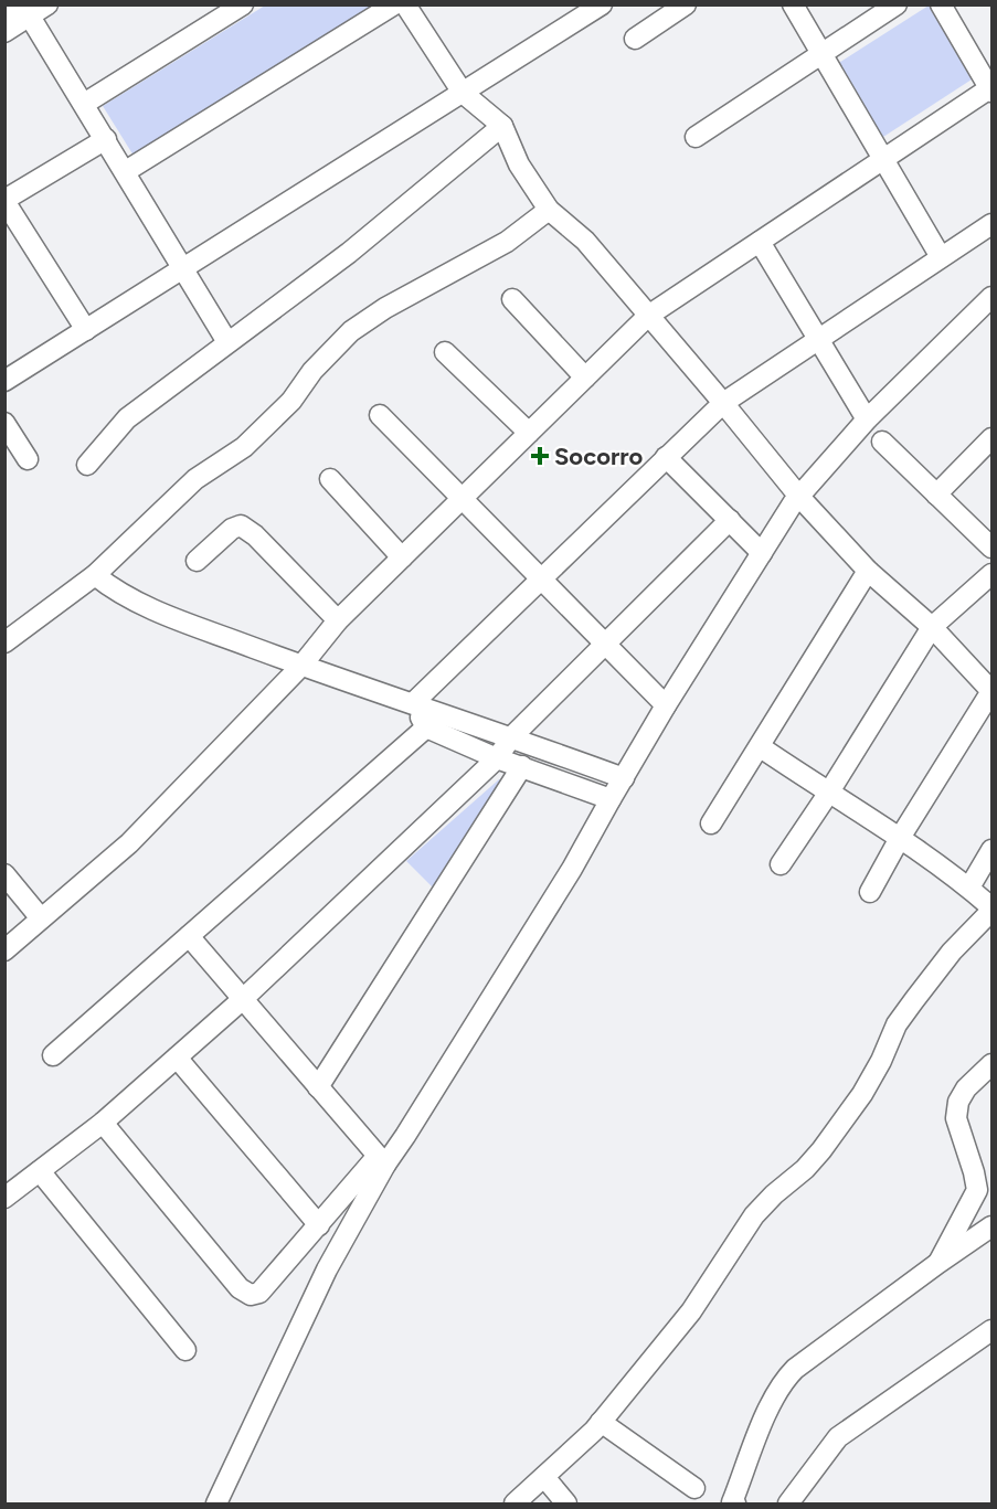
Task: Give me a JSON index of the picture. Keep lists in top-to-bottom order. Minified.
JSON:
{"places":{"health":["Socorro"]}}
